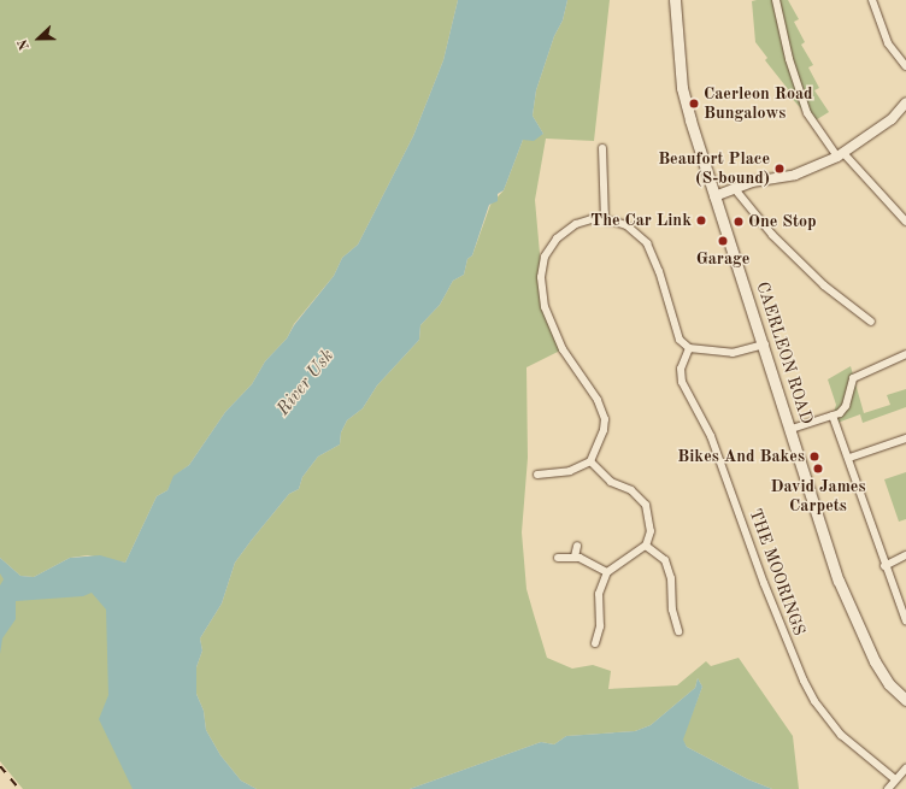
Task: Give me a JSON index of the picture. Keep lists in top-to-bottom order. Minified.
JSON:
{"streets":{"main road":["CAERLEON ROAD"],"street":["THE MOORINGS"]},"water":["River Usk"],"places":["Caerleon Road Bungalows","Beaufort Place (S-bound)","The Car Link","One Stop","Garage","Bikes And Bakes","David James Carpets"],"north":"left"}
